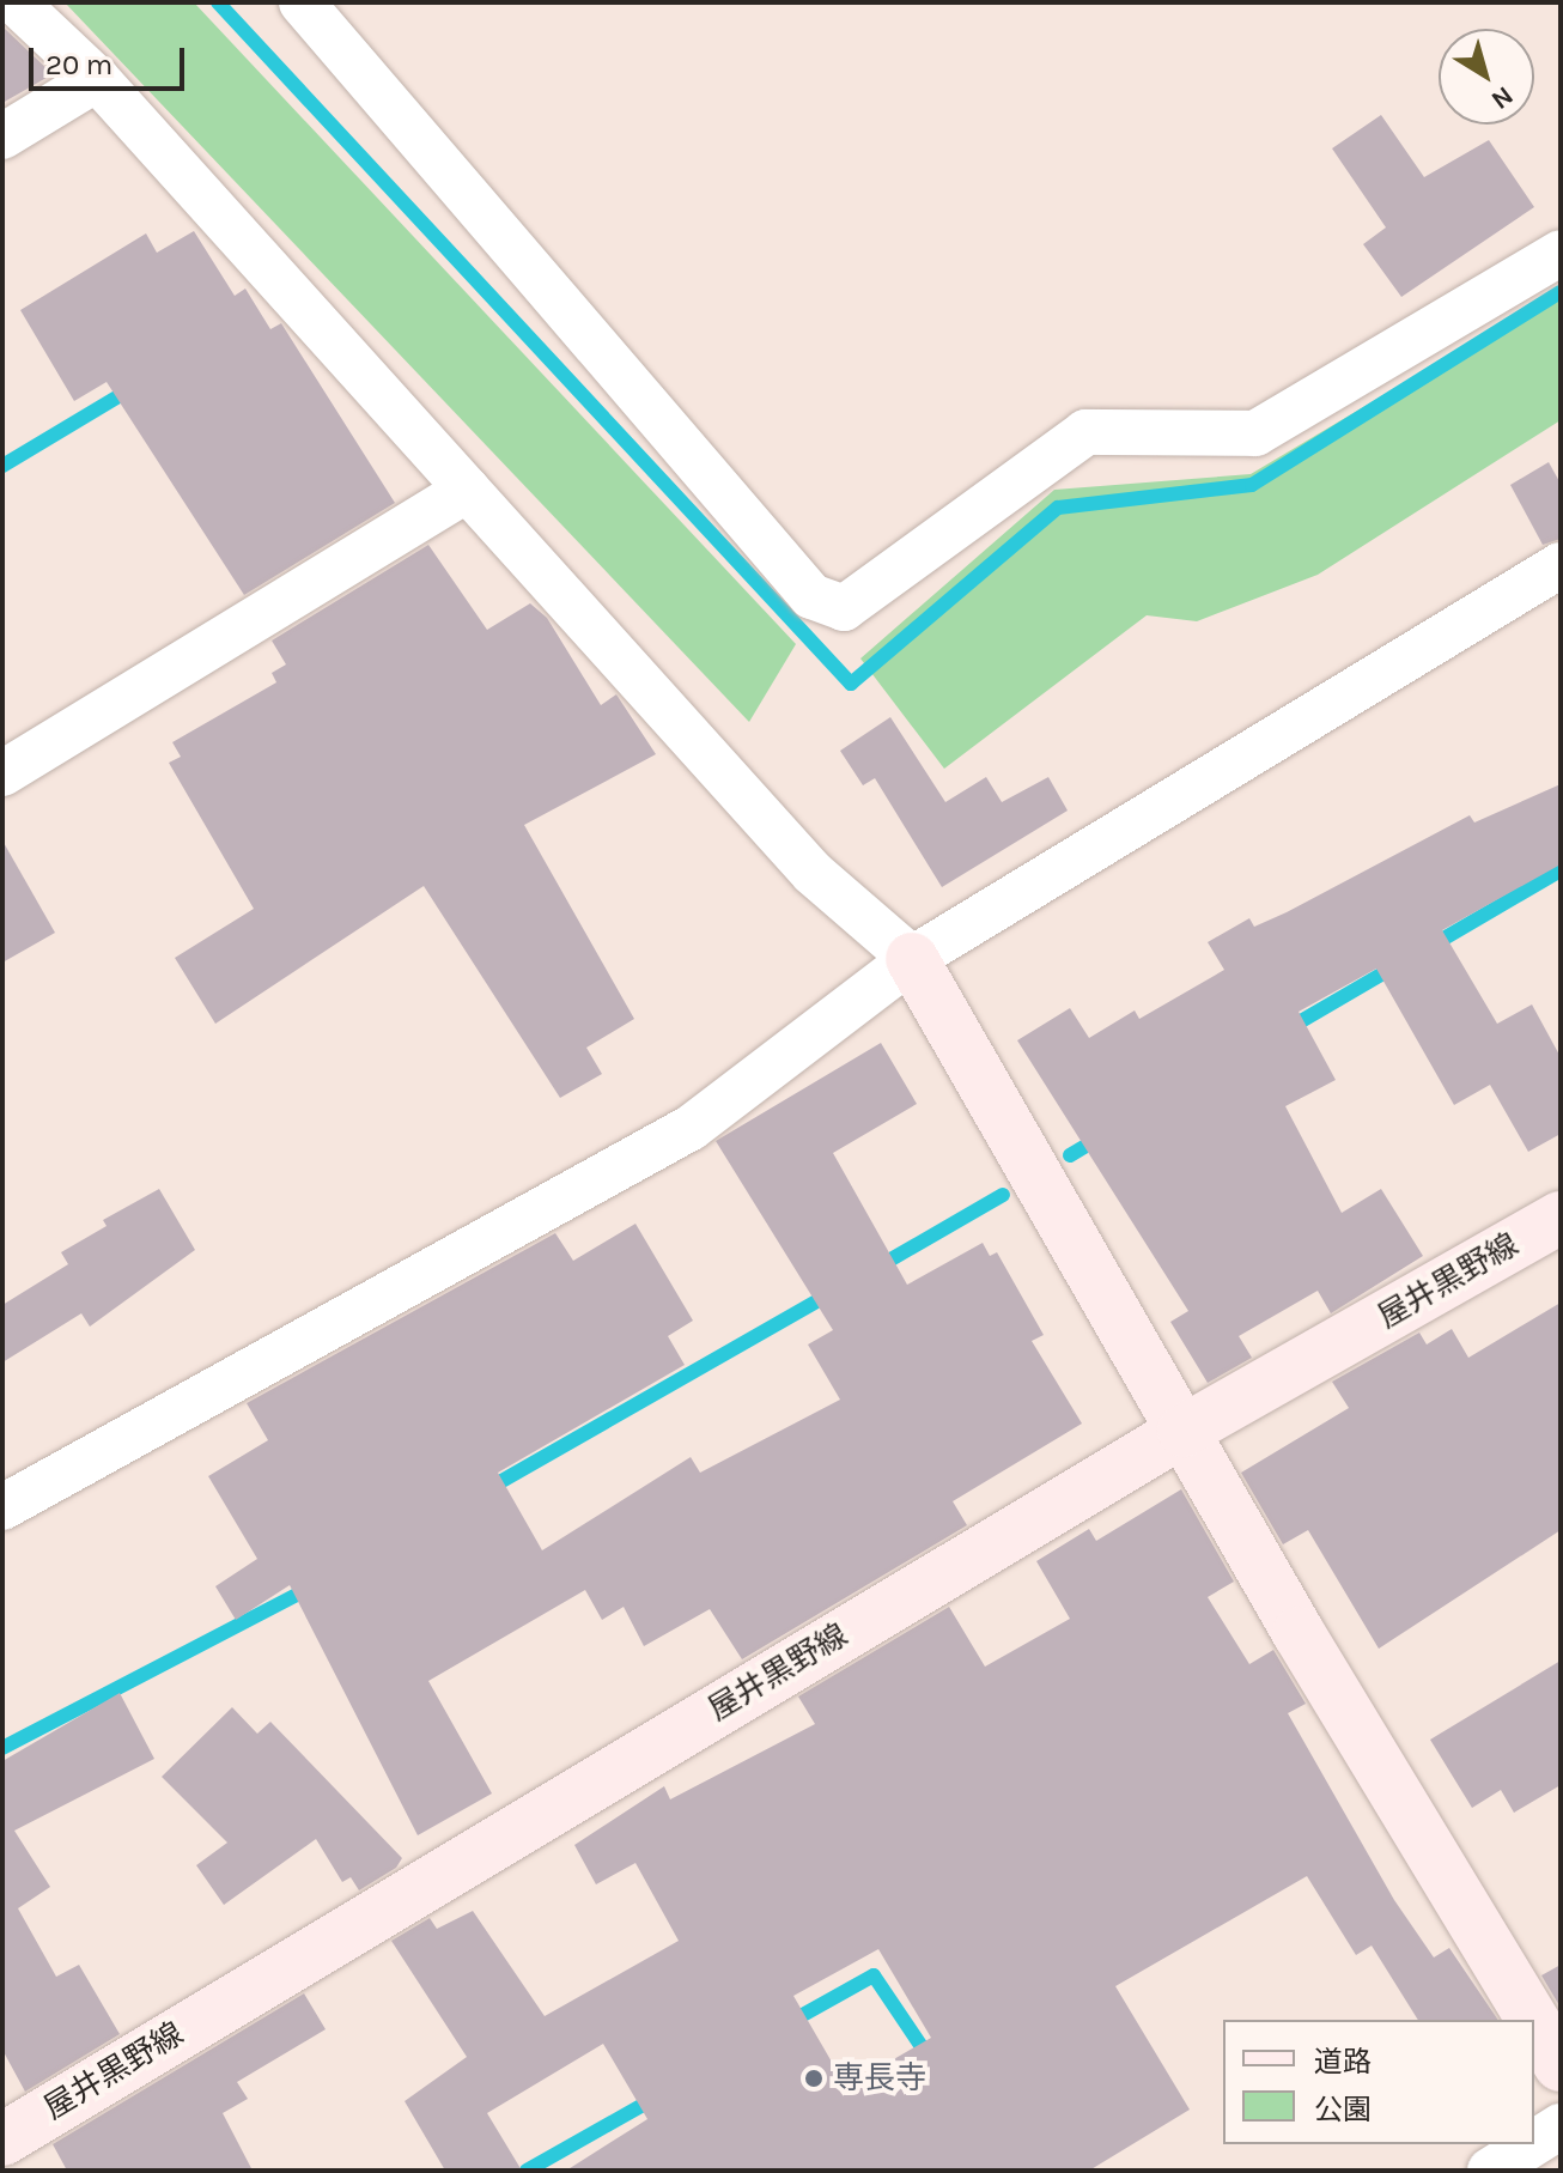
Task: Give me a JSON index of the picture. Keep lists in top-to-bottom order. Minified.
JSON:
{"streets":{"main road":["屋井黒野線"]},"places":["専長寺"],"legend":["道路","公園"],"scale_bar":"20 m","north":"bottom right"}
